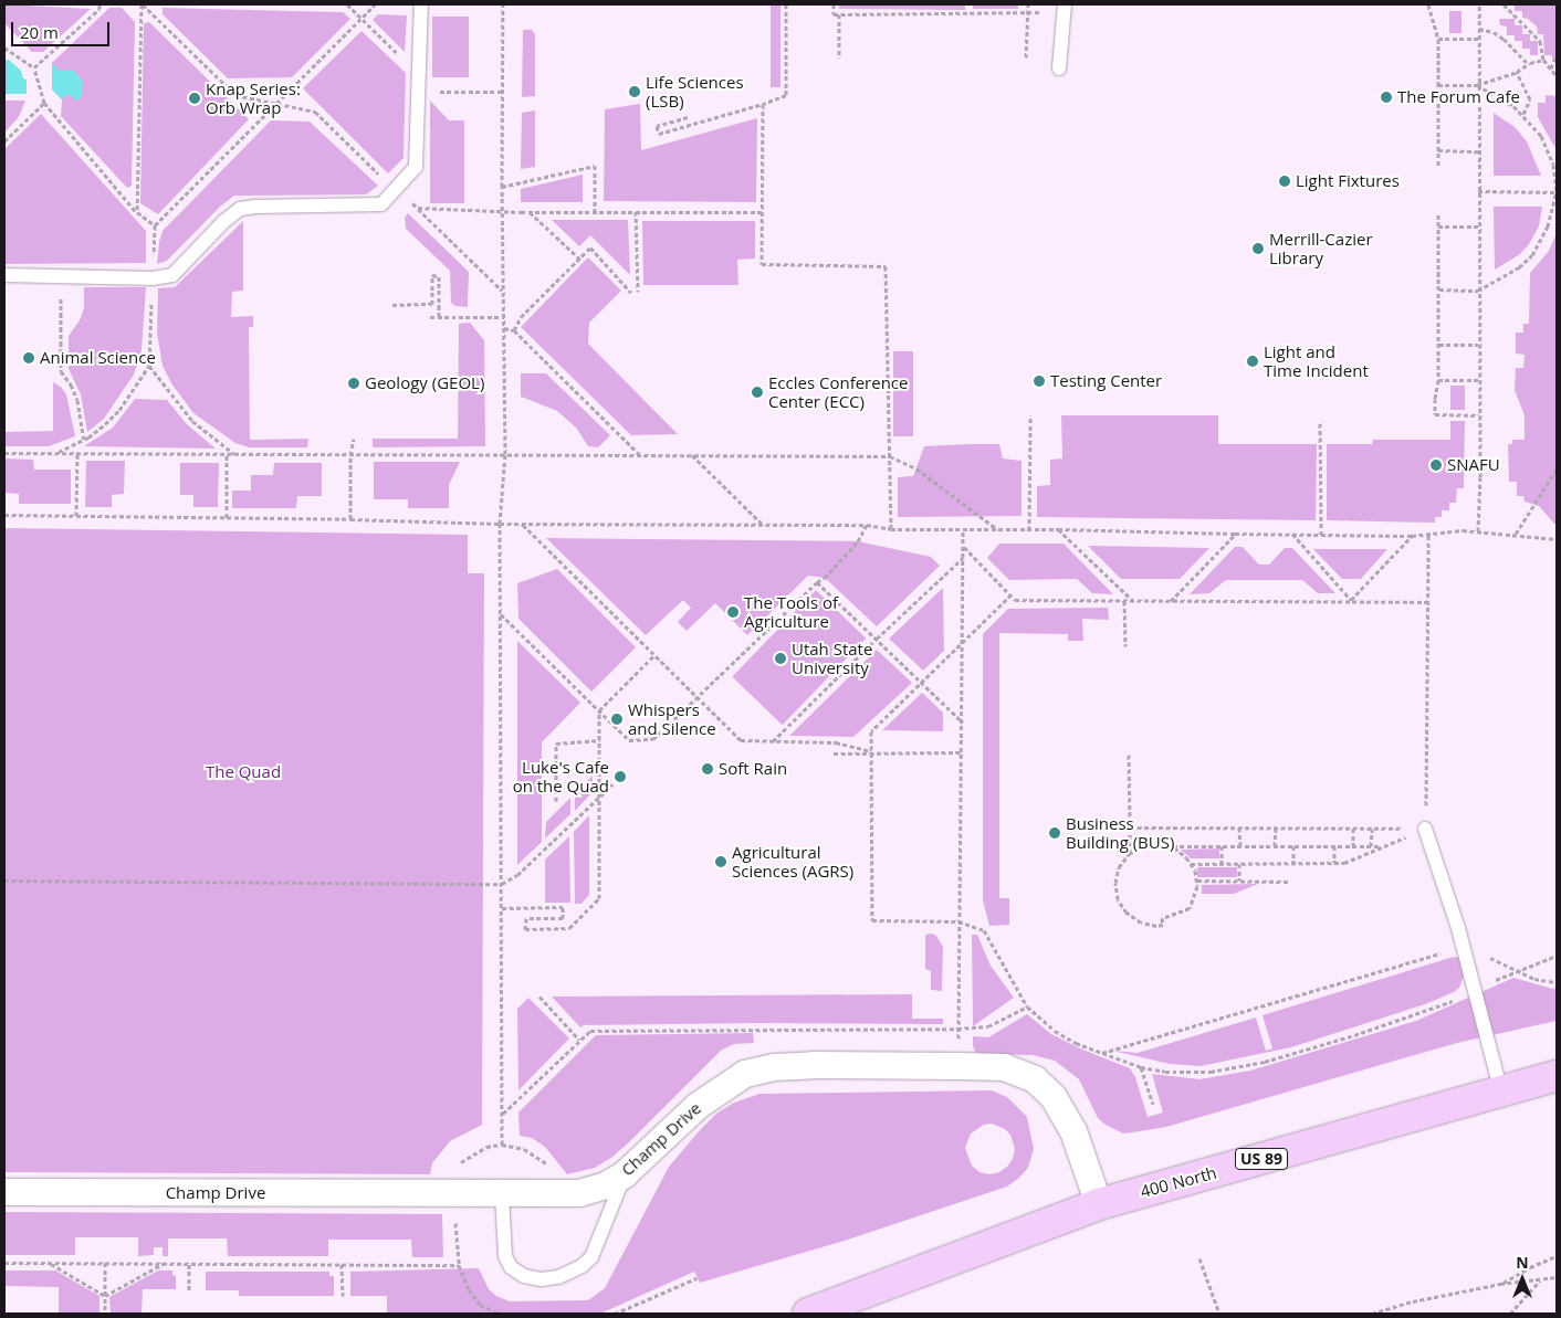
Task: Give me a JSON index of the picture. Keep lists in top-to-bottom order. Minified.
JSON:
{"streets":{"main road":["US 89","400 North"],"street":["Champ Drive"]},"crossings":[["Champ Drive","400 North"]],"parks":["The Quad"],"places":["Life Sciences (LSB)","The Forum Cafe","Knap Series: Orb Wrap","Light Fixtures","Merrill-Cazier Library","Animal Science","Light and Time Incident","Testing Center","Geology (GEOL)","Eccles Conference Center (ECC)","SNAFU","The Tools of Agriculture","Utah State University","Whispers and Silence","Soft Rain","Luke's Cafe on the Quad","Business Building (BUS)","Agricultural Sciences (AGRS)"],"scale_bar":"20 m","north":"top"}
